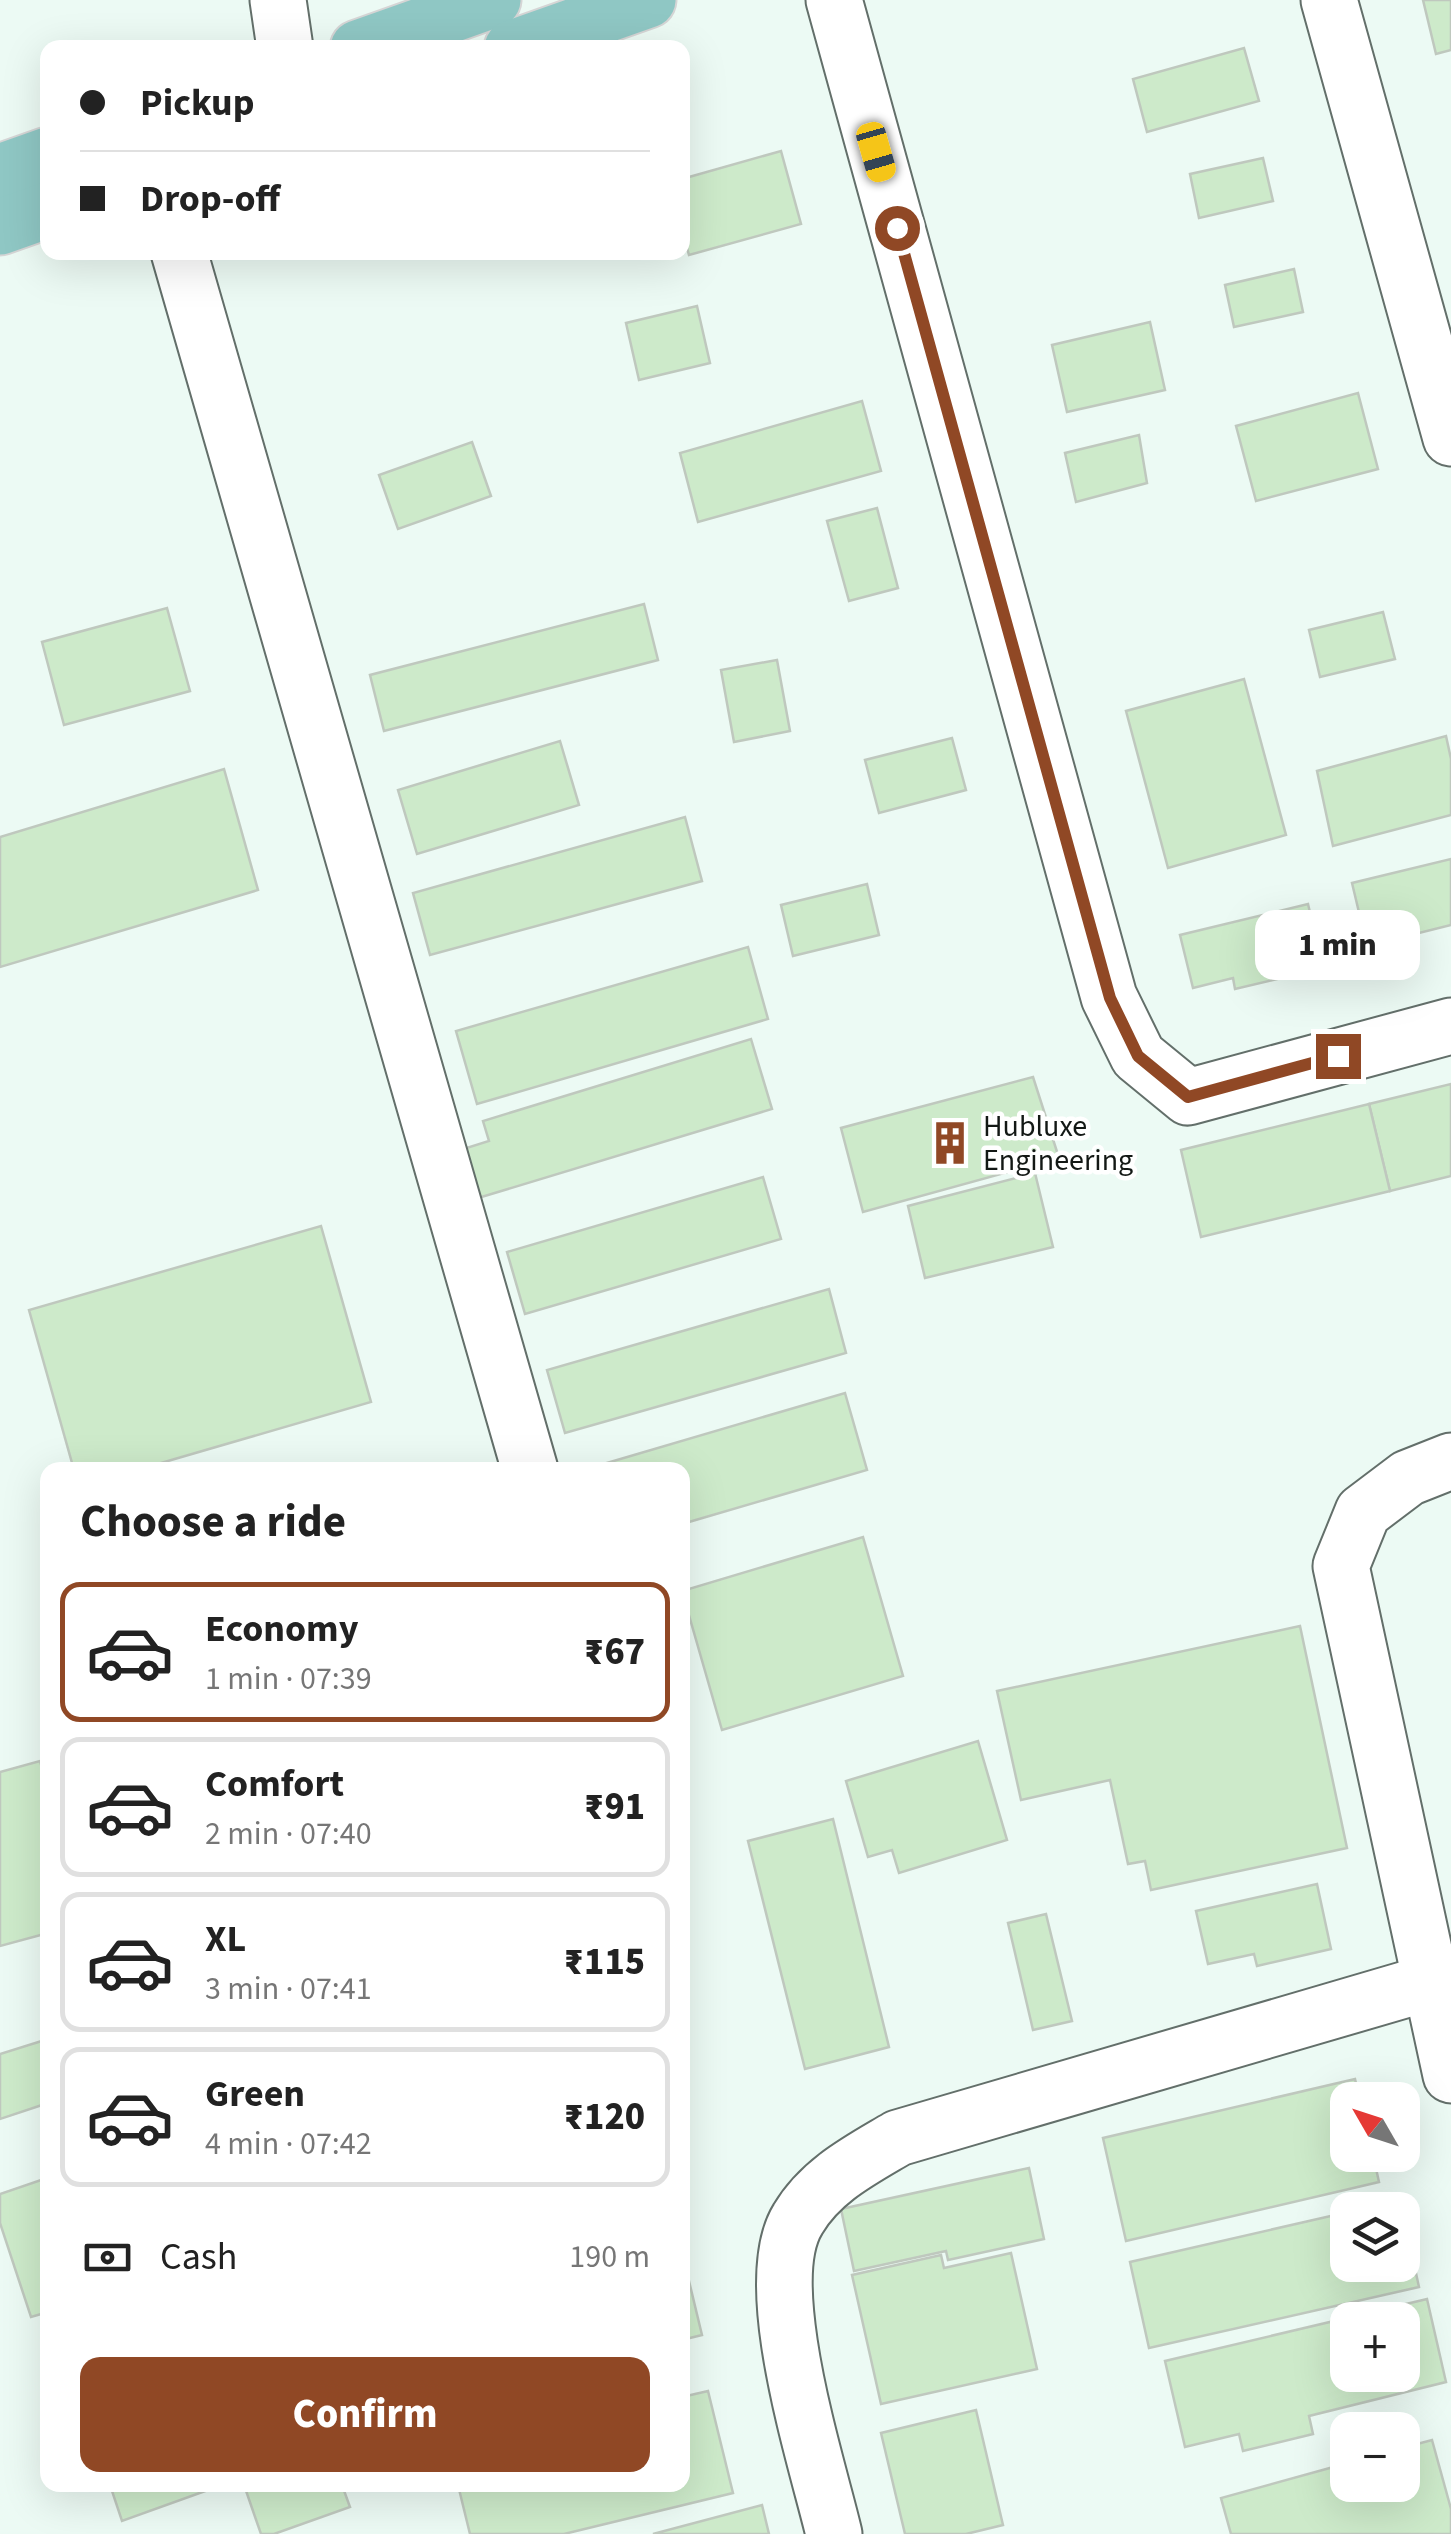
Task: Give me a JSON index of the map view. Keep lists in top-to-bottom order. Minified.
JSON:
{"places":{"building":["Hubluxe Engineering"]},"north":"top left","page":{"banner":["Pickup","Drop-off"],"bubble":"1 min","heading":"Choose a ride","list":[{"name":"Economy","note":"1 min · 07:39","value":"₹67"},{"name":"Comfort","note":"2 min · 07:40","value":"₹91"},{"name":"XL","note":"3 min · 07:41","value":"₹115"},{"name":"Green","note":"4 min · 07:42","value":"₹120"}],"map_buttons":["+","−"],"pay":["Cash","190 m"],"buttons":"Confirm"}}
